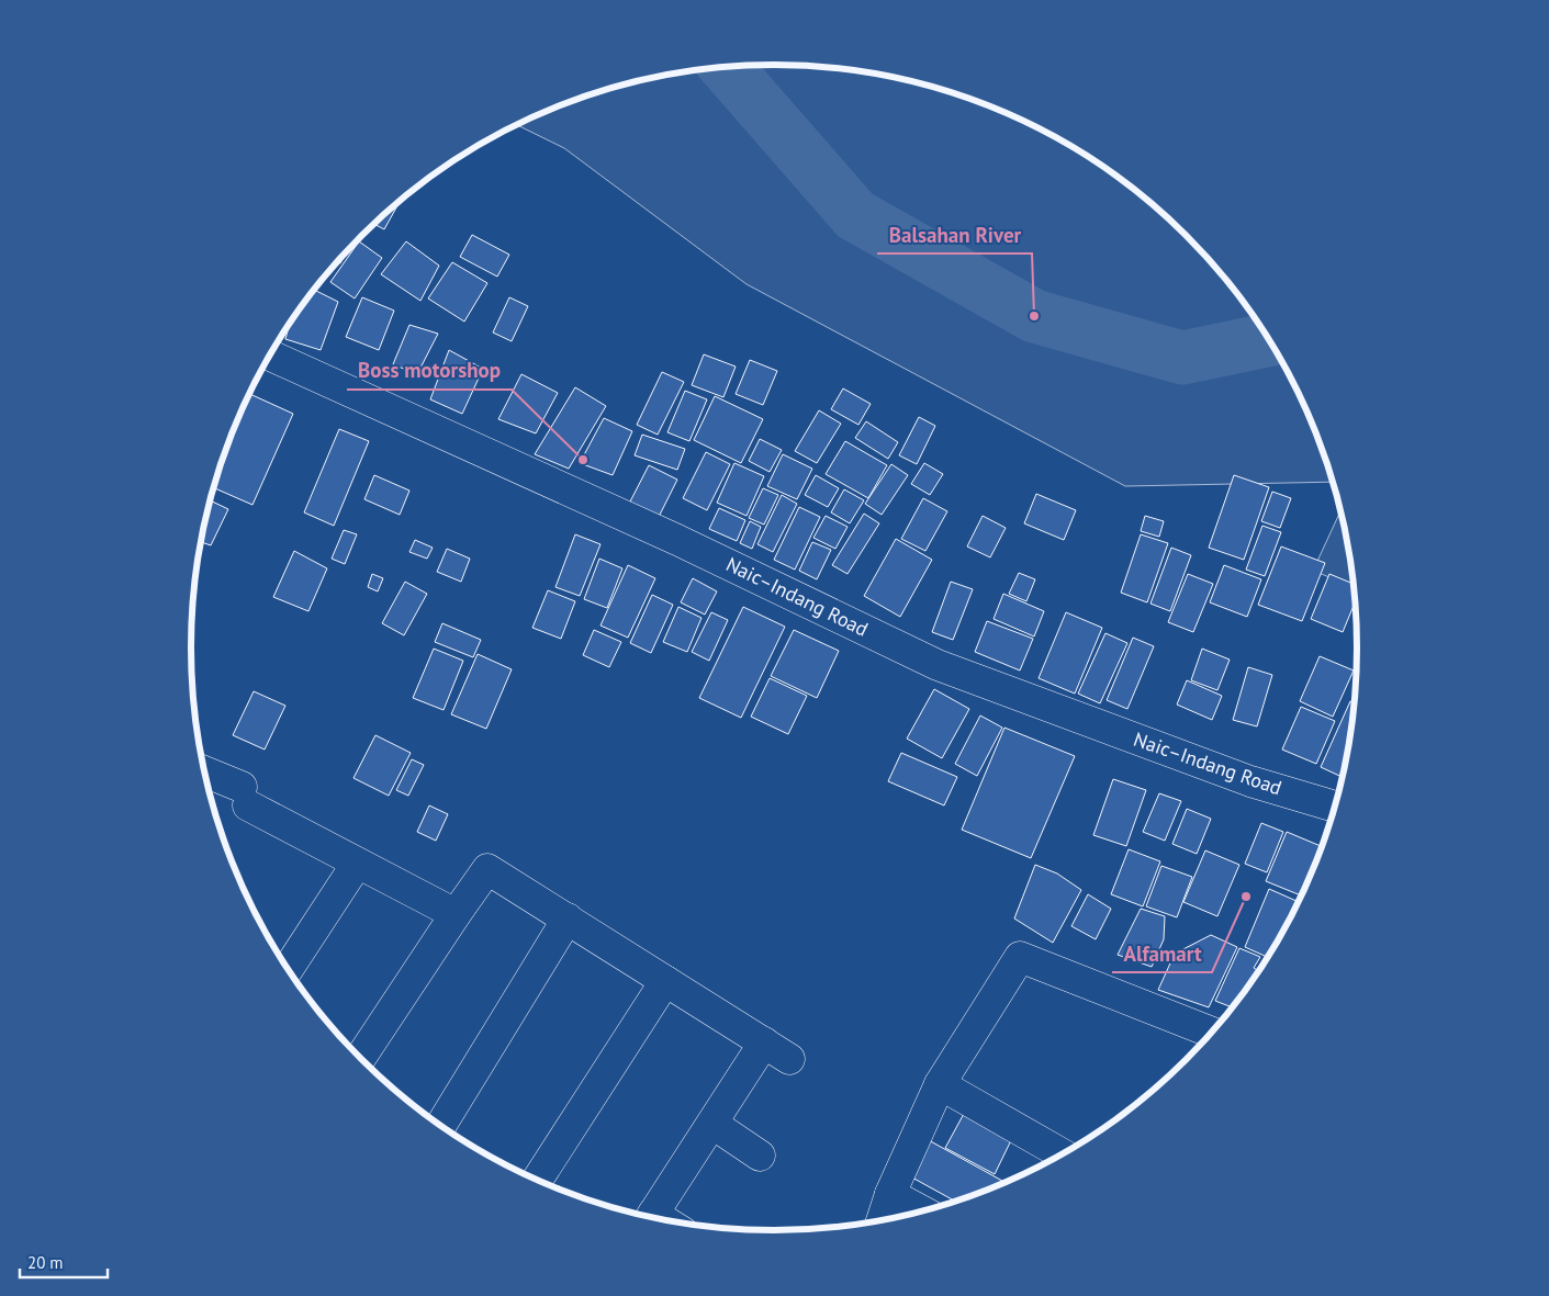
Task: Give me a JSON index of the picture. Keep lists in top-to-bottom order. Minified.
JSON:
{"streets":{"street":["Naic–Indang Road"]},"places":["Balsahan River","Boss motorshop","Alfamart"],"scale_bar":"20 m"}
